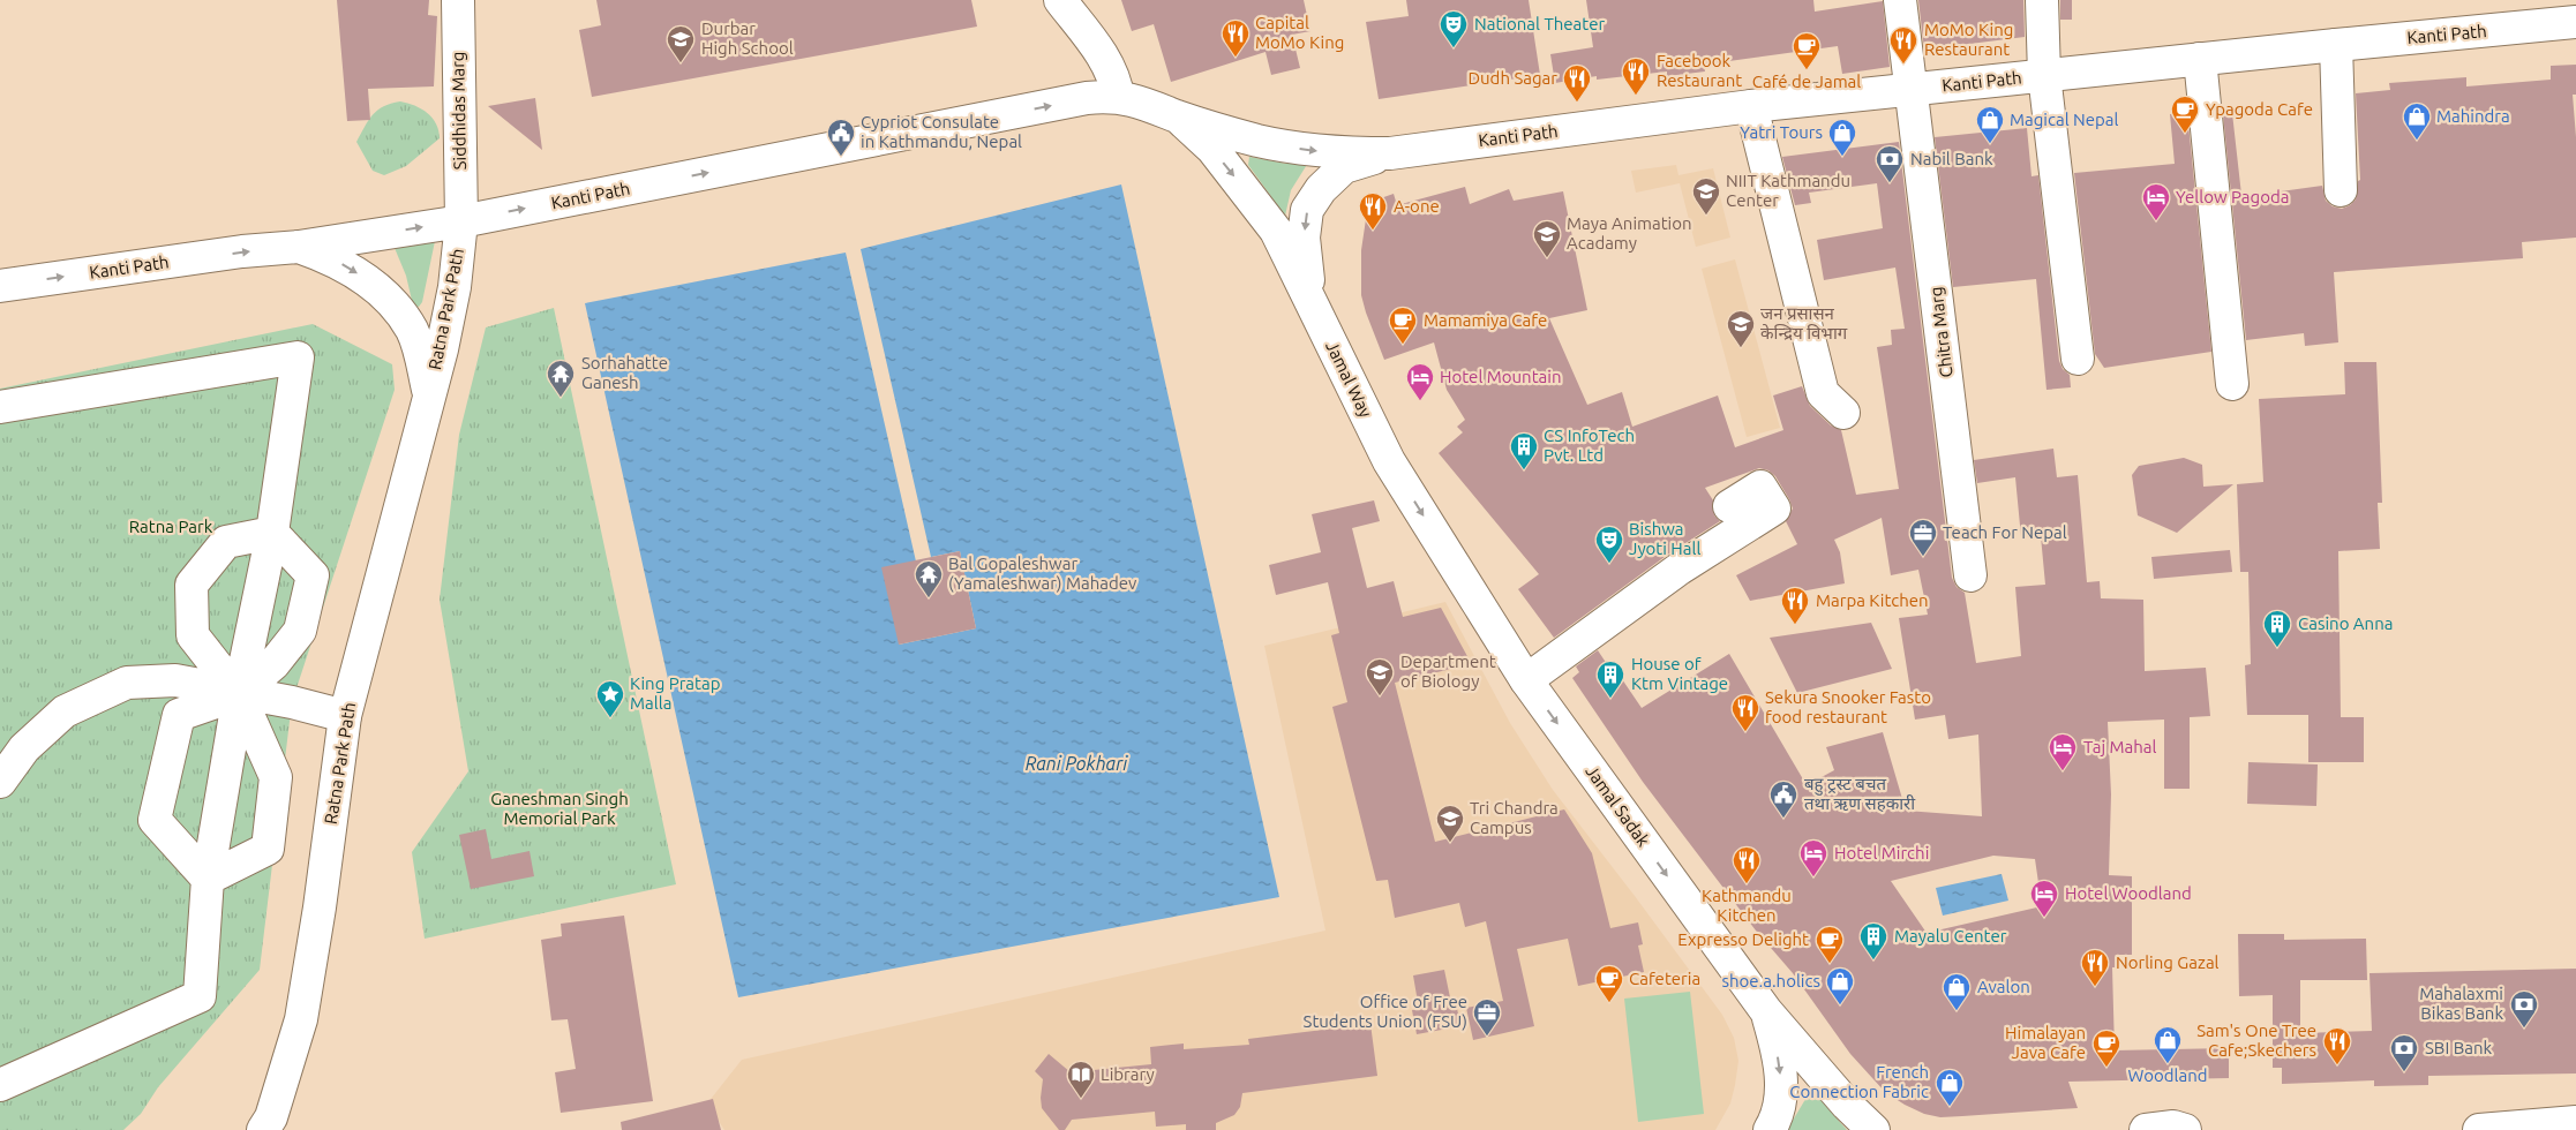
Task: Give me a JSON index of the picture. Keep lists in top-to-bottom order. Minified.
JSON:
{"streets":{"main road":["Kanti Path","Siddhidas Marg","Ratna Park Path","Chitra Marg","Jamal Way","Jamal Sadak"]},"crossings":[["Kanti Path","Siddhidas Marg"],["Kanti Path","Ratna Park Path"],["Kanti Path","Chitra Marg"],["Kanti Path","Jamal Way"],["Siddhidas Marg","Ratna Park Path"],["Jamal Way","Jamal Sadak"]],"one_way":["Jamal Sadak"],"water":["Rani Pokhari"],"parks":["Ratna Park","Ganeshman Singh Memorial Park"],"places":{"theatre":["National Theater","Bishwa Jyoti Hall"],"restaurant":["Capital MoMo King","MoMo King Restaurant","Facebook Restaurant","Dudh Sagar","A-one","Marpa Kitchen","Sekura Snooker Fasto food restaurant","Kathmandu Kitchen","Norling Gazal","Sam's One Tree Cafe;Skechers"],"school or university":["Durbar High School","NIIT Kathmandu Center","Maya Animation Acadamy","जन प्रसासन केन्द्रिय विभाग","Department of Biology","Tri Chandra Campus"],"cafe":["Café de Jamal","Ypagoda Cafe","Mamamiya Cafe","Expresso Delight","Cafeteria","Himalayan Java Cafe"],"shop":["Mahindra","Magical Nepal","Yatri Tours","shoe.a.holics","Avalon","Woodland","French Connection Fabric"],"public building":["Cypriot Consulate in Kathmandu, Nepal","बहु ट्रस्ट बचत तथा ऋण सहकारी"],"bank":["Nabil Bank","Mahalaxmi Bikas Bank","SBI Bank"],"hotel":["Yellow Pagoda","Hotel Mountain","Taj Mahal","Hotel Mirchi","Hotel Woodland"],"temple":["Sorhahatte Ganesh","Bal Gopaleshwar (Yamaleshwar) Mahadev"],"building":["CS InfoTech Pvt. Ltd","Casino Anna","House of Ktm Vintage","Mayalu Center"],"office":["Teach For Nepal","Office of Free Students Union (FSU)"],"place":["King Pratap Malla"],"library":["Library"]}}
